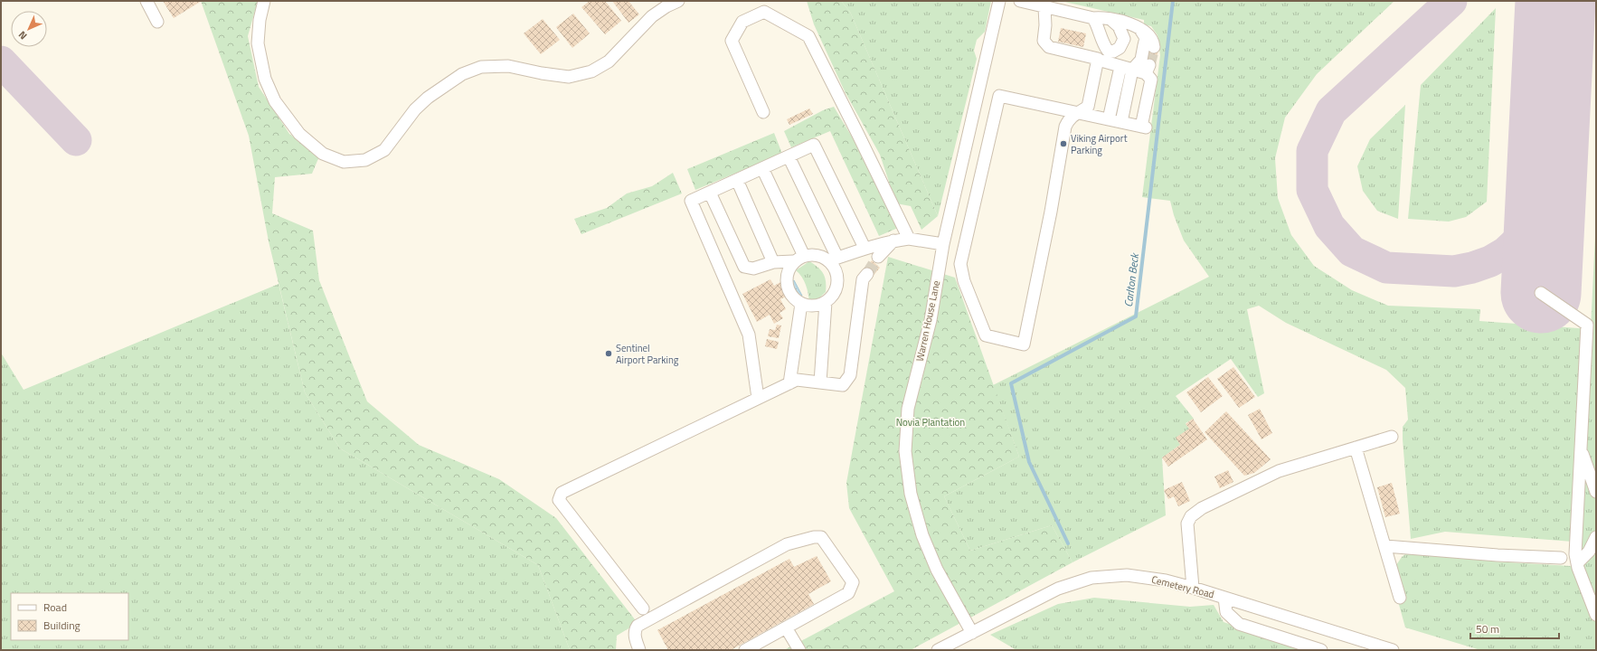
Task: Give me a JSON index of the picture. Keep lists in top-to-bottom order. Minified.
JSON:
{"streets":{"street":["Warren House Lane","Cemetery Road"]},"crossings":[["Warren House Lane","Cemetery Road"]],"water":["Carlton Beck"],"parks":["Novia Plantation"],"places":["Viking Airport Parking","Sentinel Airport Parking"],"legend":["Road","Building"],"scale_bar":"50 m","north":"bottom left"}
